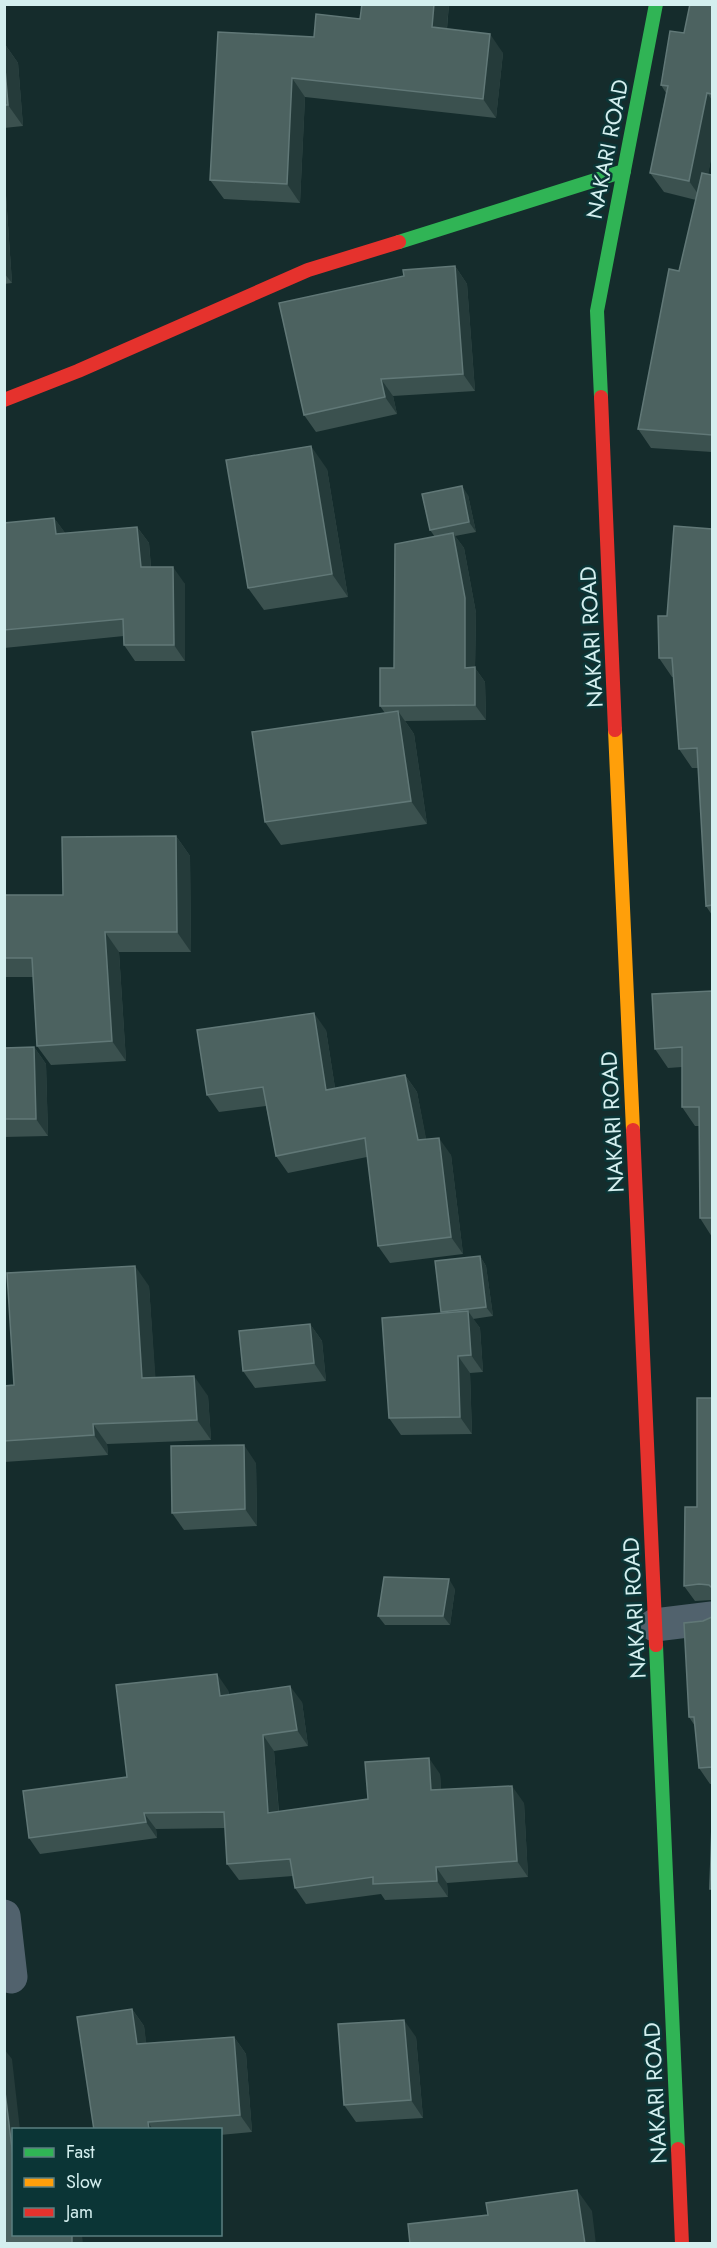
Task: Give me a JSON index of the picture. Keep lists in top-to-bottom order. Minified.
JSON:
{"streets":{"street":["NAKARI ROAD"]},"legend":["Fast","Slow","Jam"]}
